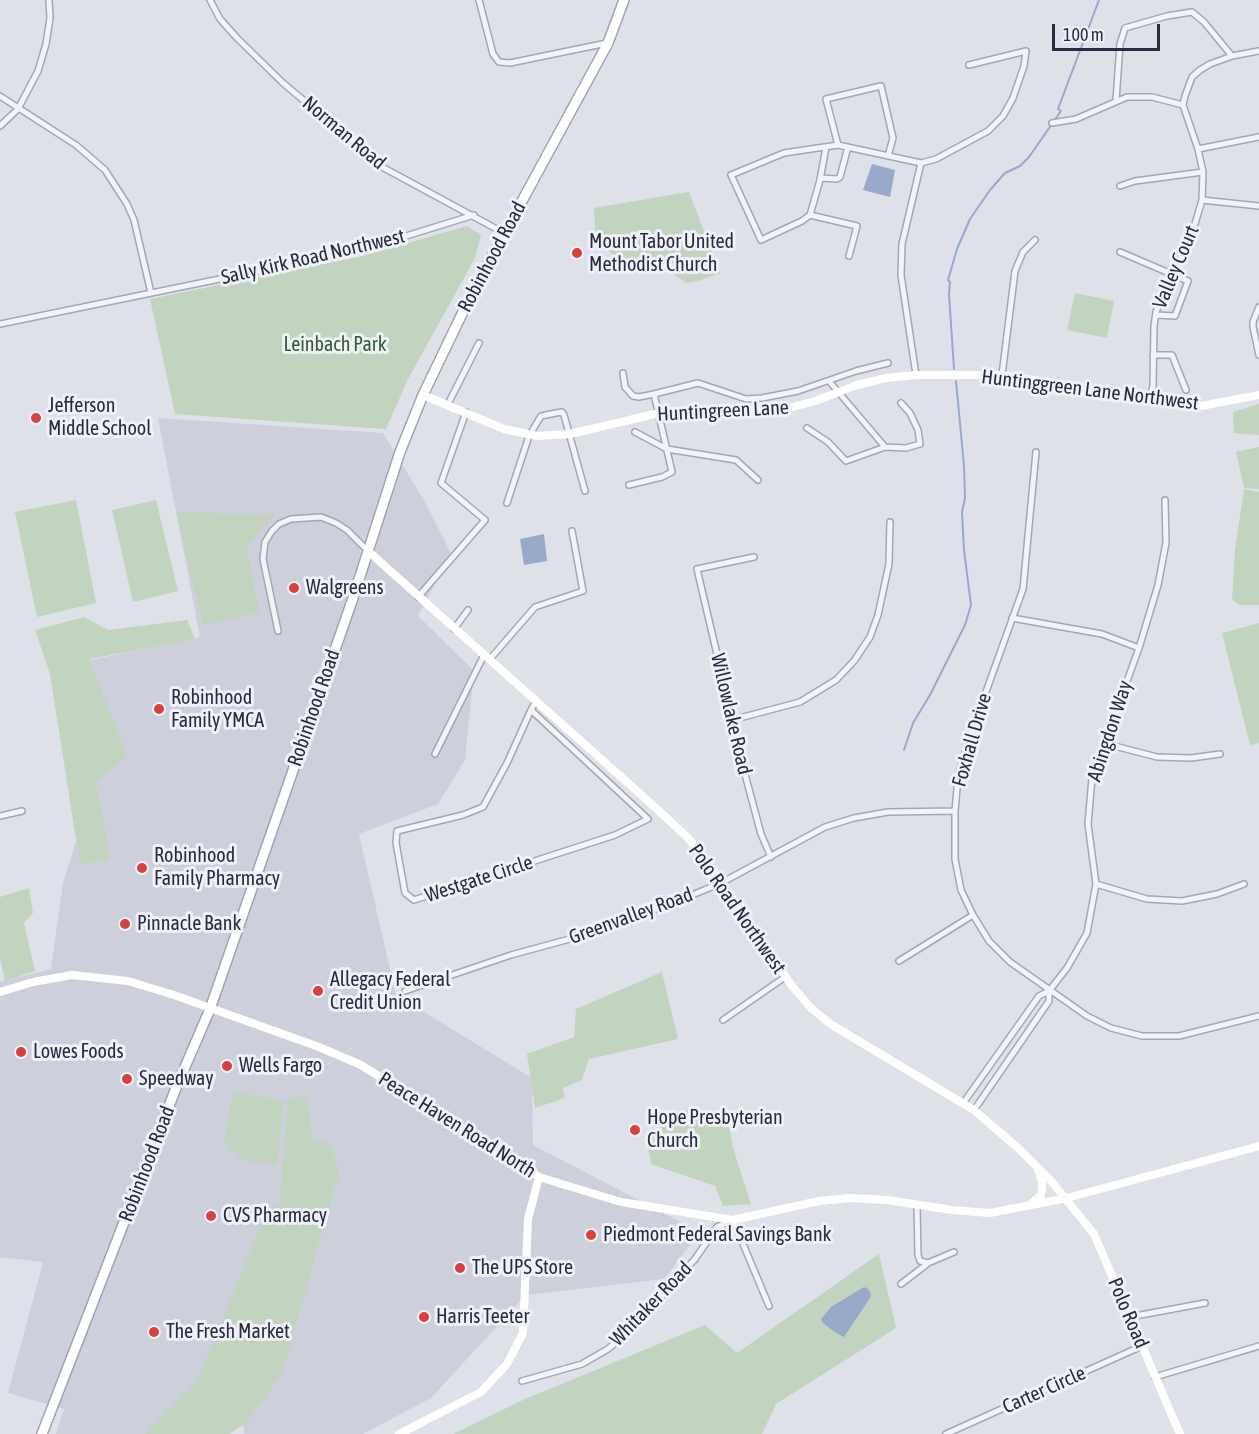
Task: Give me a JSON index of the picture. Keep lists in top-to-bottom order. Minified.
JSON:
{"streets":{"main road":["Robinhood Road"],"street":["Norman Road","Sally Kirk Road Northwest","Valley Court","Huntinggreen Lane Northwest","Huntingreen Lane","Willowlake Road","Abingdon Way","Foxhall Drive","Westgate Circle","Polo Road Northwest","Greenvalley Road","Peace Haven Road North","Whitaker Road","Polo Road","Carter Circle"]},"crossings":[["Norman Road","Sally Kirk Road Northwest"],["Norman Road","Robinhood Road"],["Robinhood Road","Huntingreen Lane"],["Robinhood Road","Polo Road Northwest"],["Robinhood Road","Peace Haven Road North"],["Valley Court","Huntinggreen Lane Northwest"],["Huntinggreen Lane Northwest","Huntingreen Lane"],["Willowlake Road","Greenvalley Road"],["Abingdon Way","Foxhall Drive"],["Abingdon Way","Polo Road Northwest"],["Foxhall Drive","Greenvalley Road"],["Westgate Circle","Polo Road Northwest"],["Polo Road Northwest","Greenvalley Road"],["Polo Road Northwest","Peace Haven Road North"],["Polo Road Northwest","Polo Road"],["Peace Haven Road North","Whitaker Road"],["Peace Haven Road North","Polo Road"],["Polo Road","Carter Circle"]],"parks":["Leinbach Park"],"places":["Mount Tabor United Methodist Church","Jefferson Middle School","Walgreens","Robinhood Family YMCA","Robinhood Family Pharmacy","Pinnacle Bank","Allegacy Federal Credit Union","Lowes Foods","Wells Fargo","Speedway","Hope Presbyterian Church","CVS Pharmacy","Piedmont Federal Savings Bank","The UPS Store","Harris Teeter","The Fresh Market"],"scale_bar":"100 m"}
